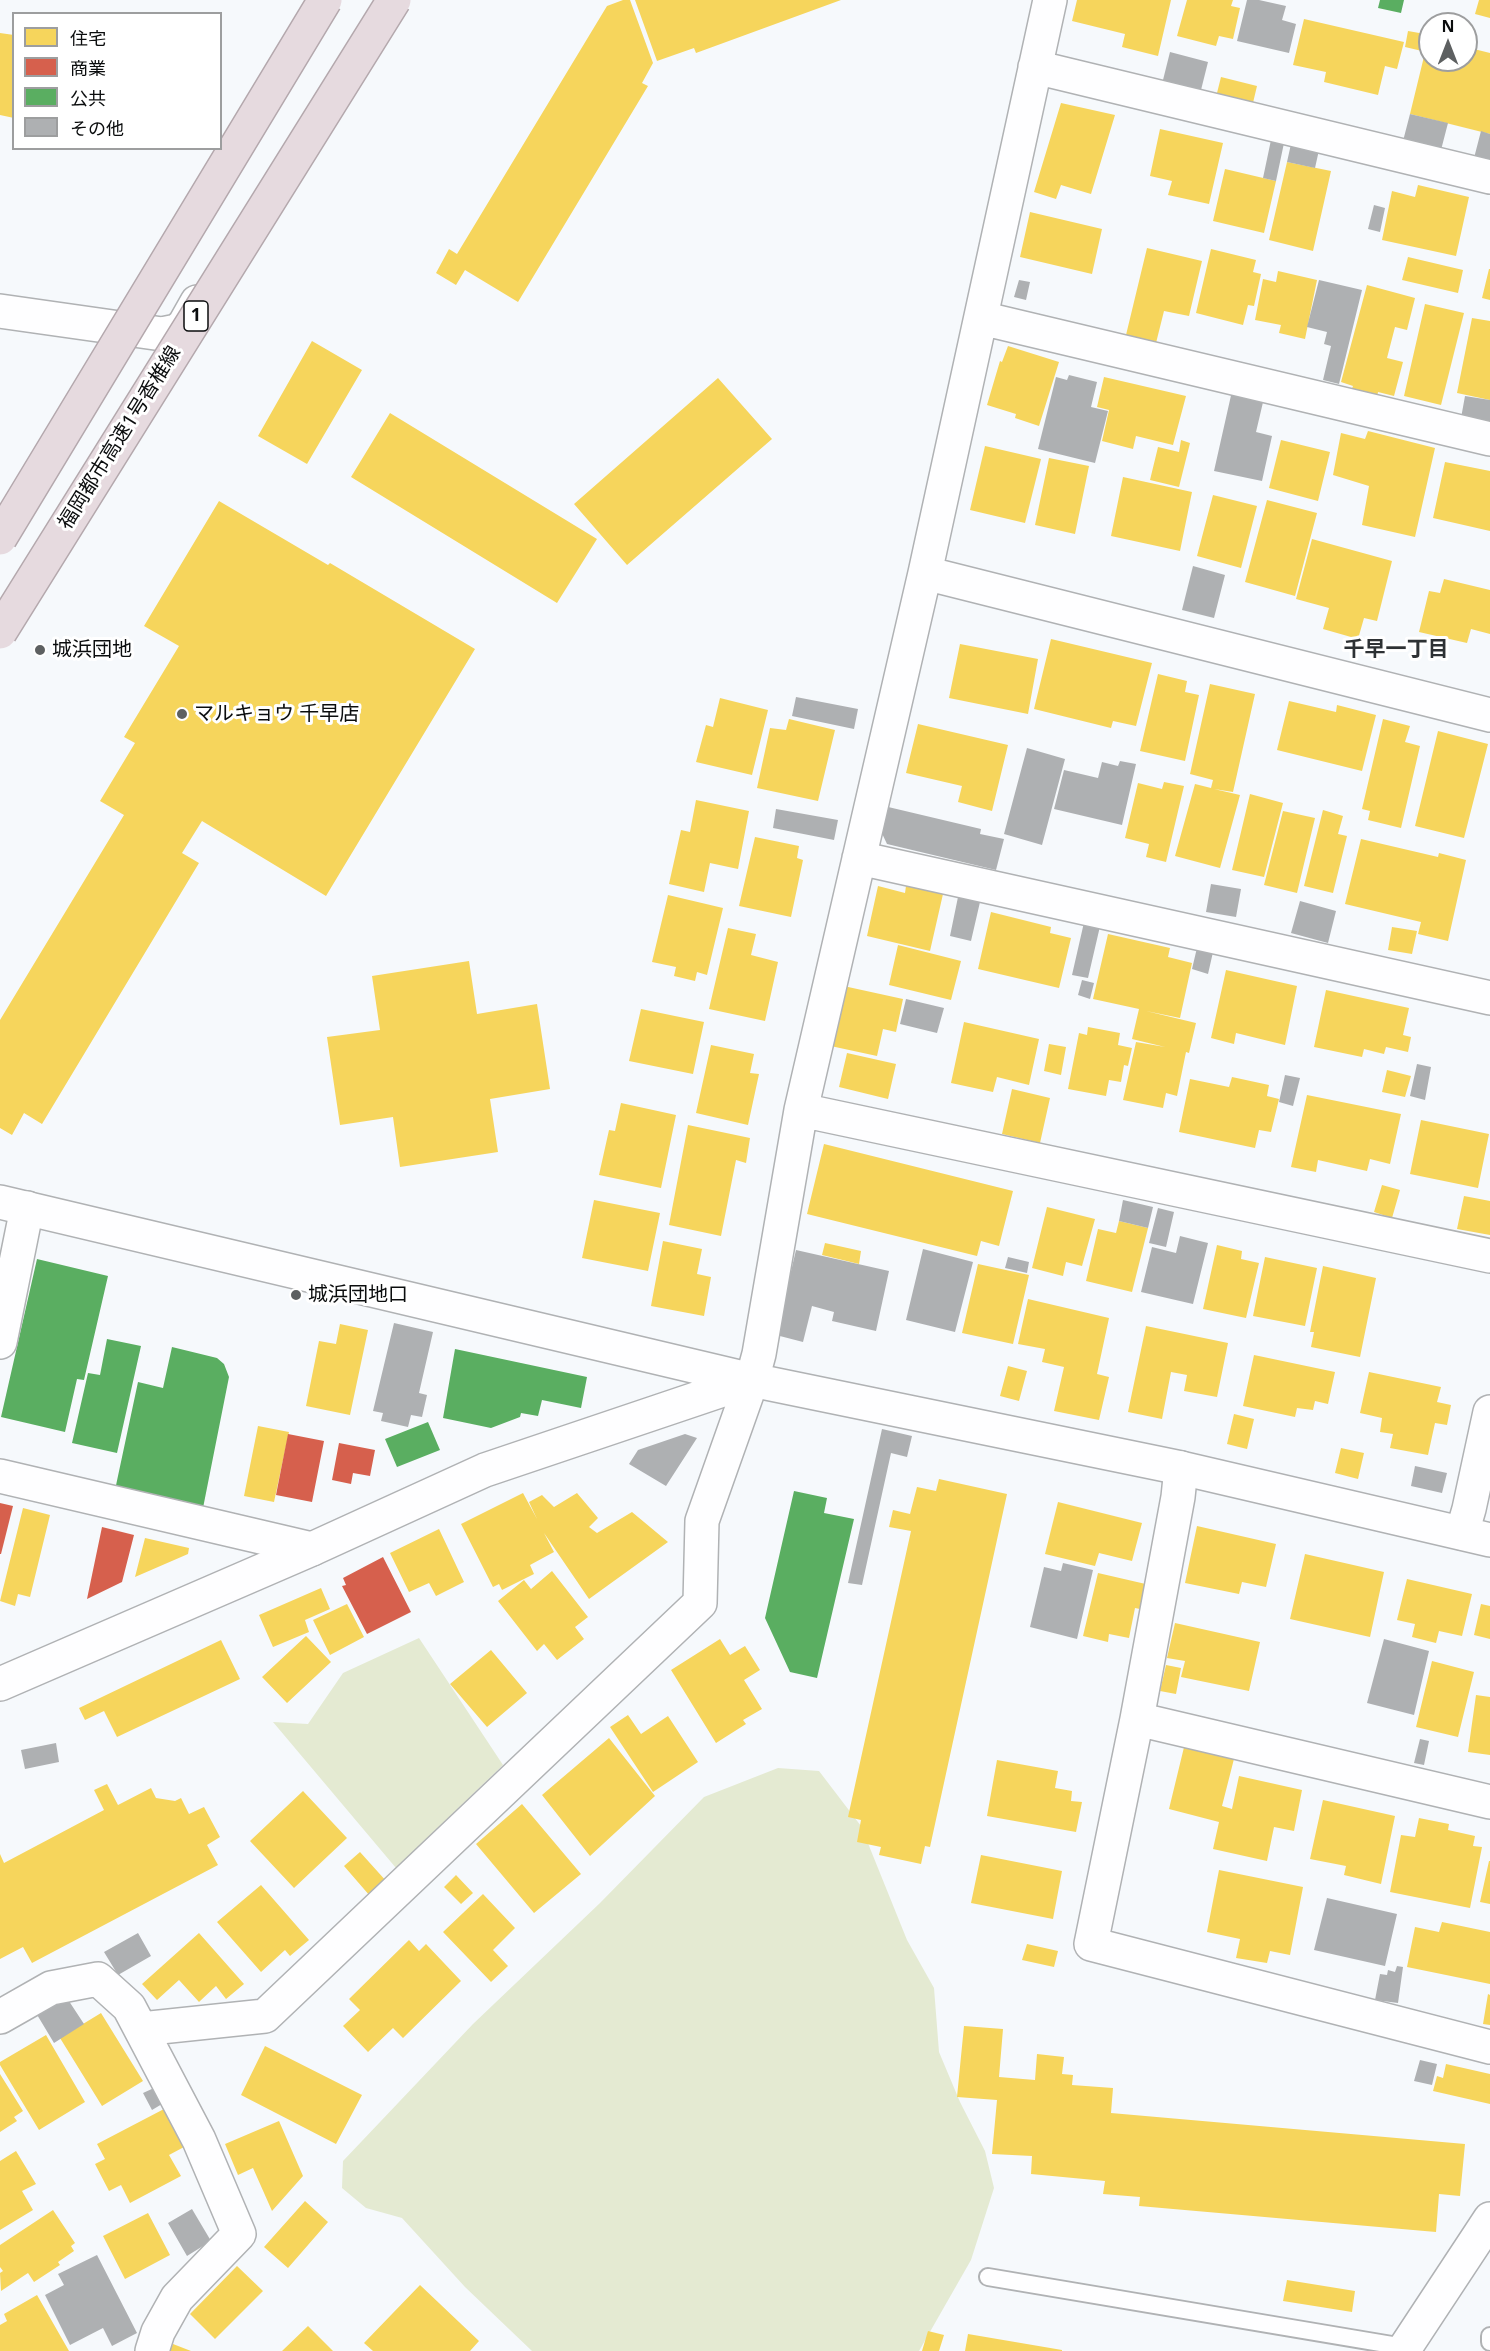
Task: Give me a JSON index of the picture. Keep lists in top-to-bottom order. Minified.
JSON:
{"streets":{"highway":["1","福岡都市高速1号香椎線"]},"districts":["千早一丁目"],"places":["城浜団地","マルキョウ 千早店","城浜団地口"],"legend":["住宅","商業","公共","その他"],"north":"top"}
